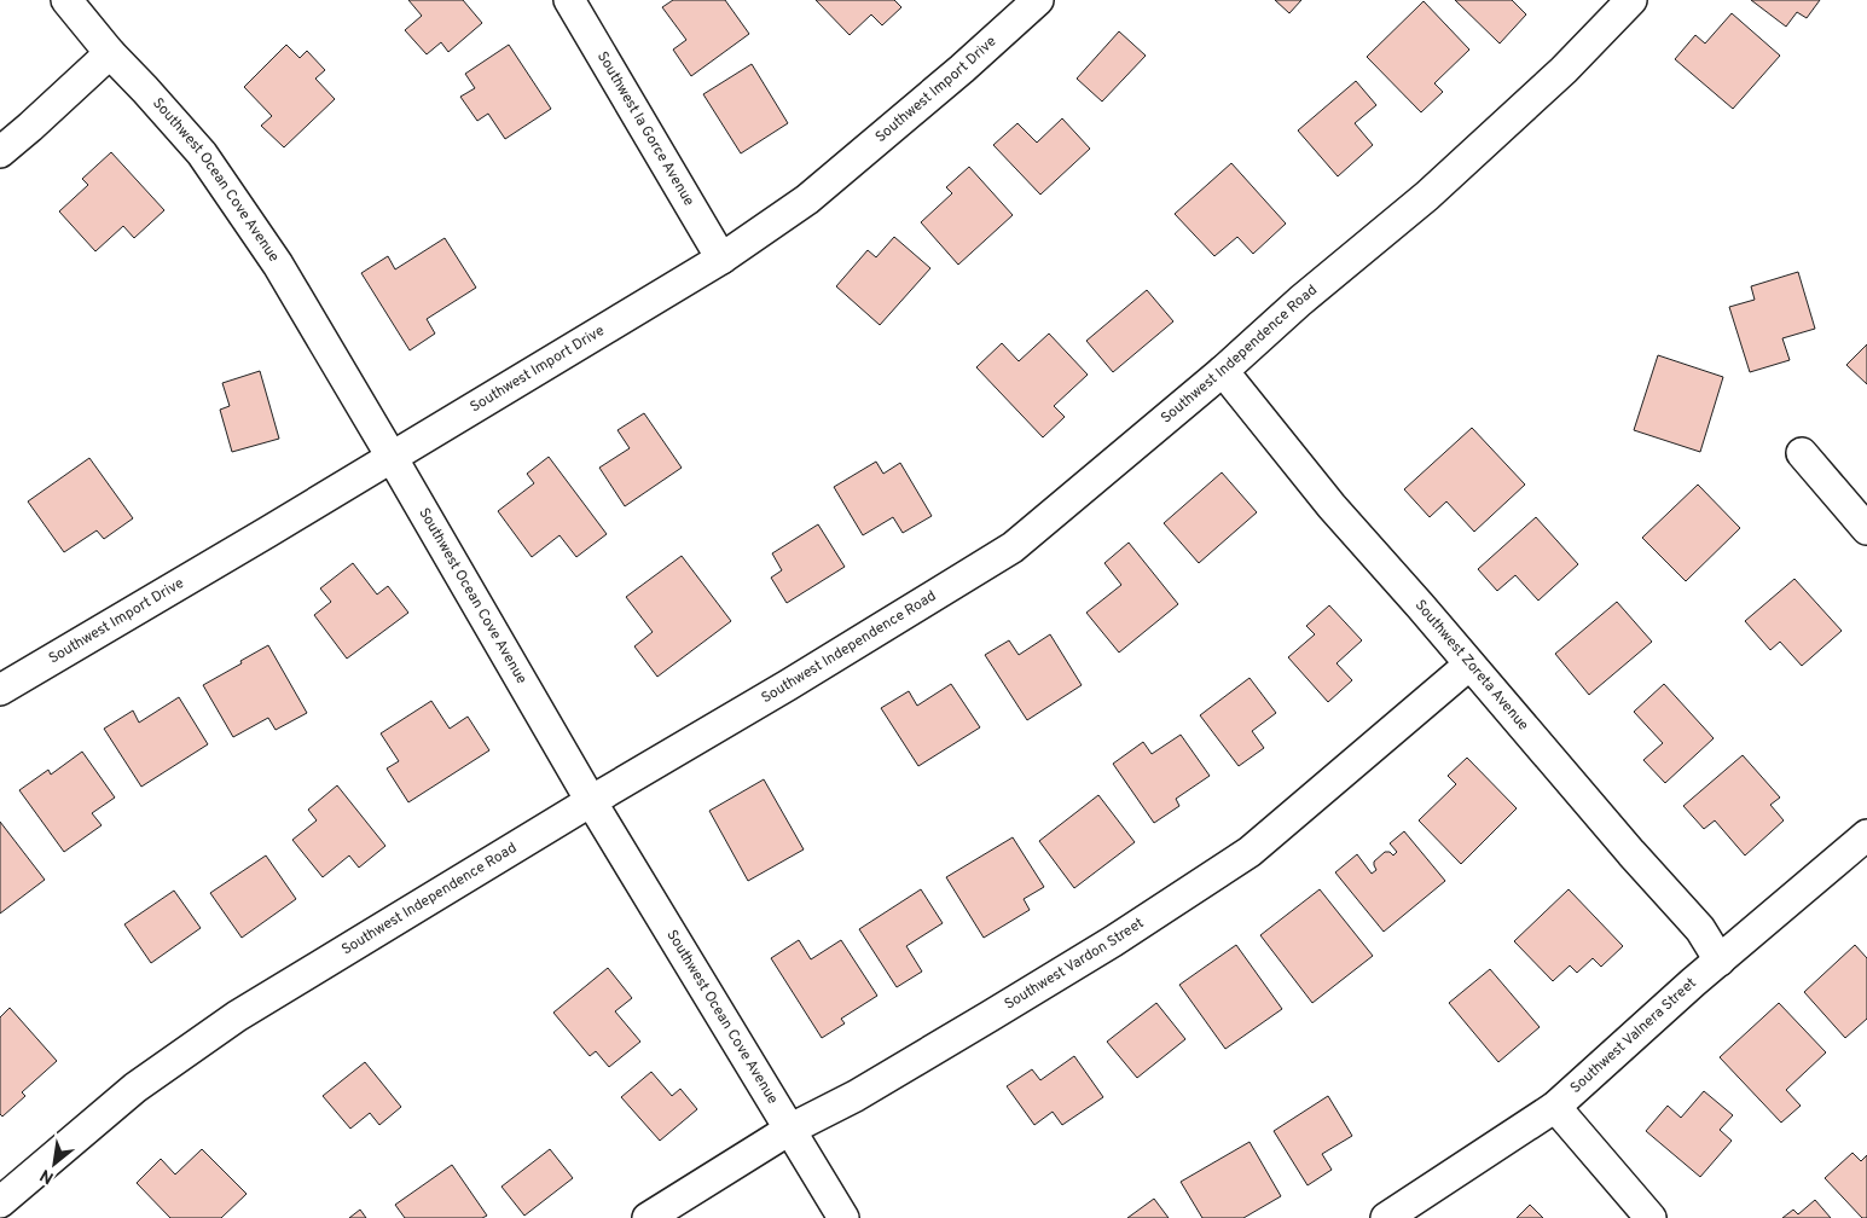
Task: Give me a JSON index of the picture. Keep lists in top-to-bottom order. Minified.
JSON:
{"streets":{"street":["Southwest Import Drive","Southwest la Gorce Avenue","Southwest Ocean Cove Avenue","Southwest Independence Road","Southwest Zoreta Avenue","Southwest Vardon Street","Southwest Valnera Street"]},"crossings":[["Southwest Import Drive","Southwest la Gorce Avenue"],["Southwest Import Drive","Southwest Ocean Cove Avenue"],["Southwest Ocean Cove Avenue","Southwest Independence Road"],["Southwest Ocean Cove Avenue","Southwest Vardon Street"],["Southwest Independence Road","Southwest Zoreta Avenue"],["Southwest Zoreta Avenue","Southwest Vardon Street"],["Southwest Zoreta Avenue","Southwest Valnera Street"]],"north":"bottom left"}
